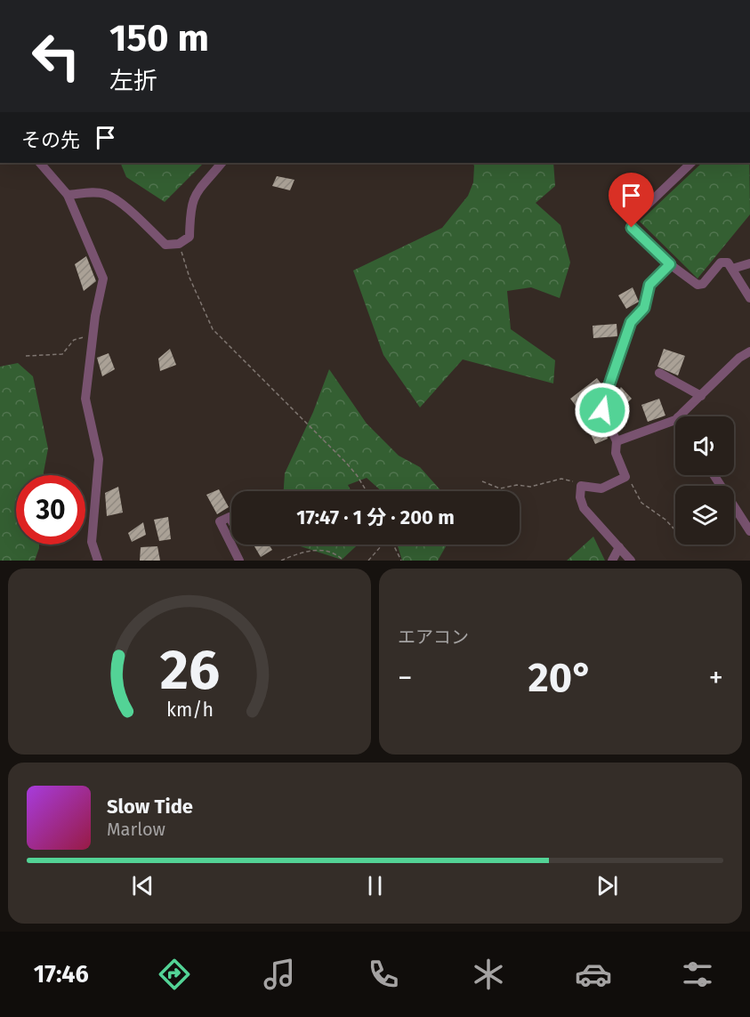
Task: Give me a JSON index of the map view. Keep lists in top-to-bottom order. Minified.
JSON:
{"page":{"turn":["150 m","左折"],"then":"その先","limit":"30","trip":"17:47 · 1 分 · 200 m","tile":"エアコン","heat":["−","20°","+"],"song":["Slow Tide","Marlow"],"tabs":"17:46","gauge":["26","km/h"]}}
